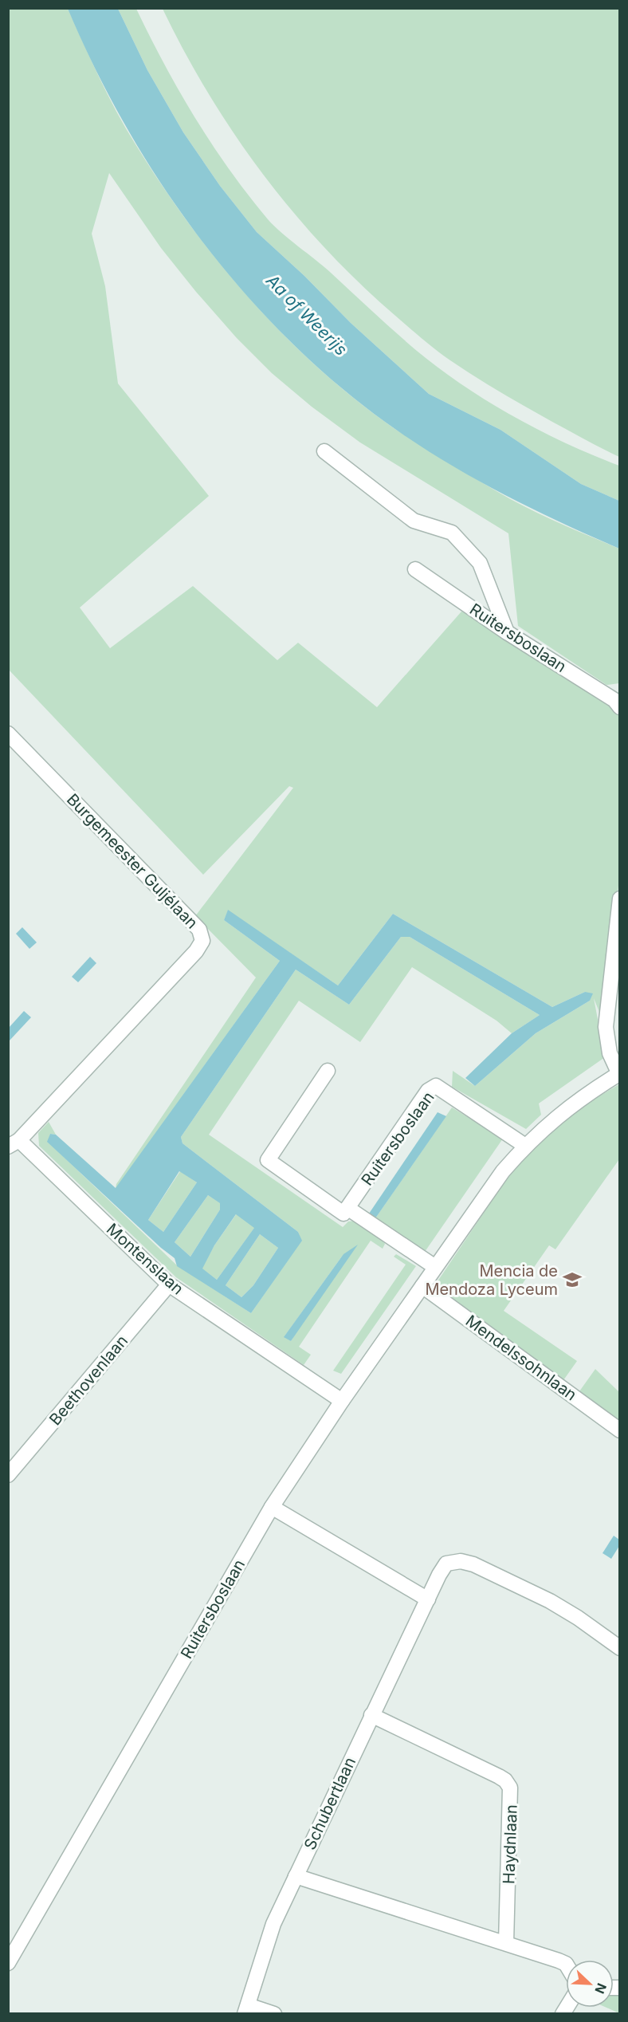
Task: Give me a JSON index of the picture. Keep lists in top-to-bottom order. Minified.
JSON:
{"streets":{"street":["Ruitersboslaan","Burgemeester Guljélaan","Montenslaan","Mendelssohnlaan","Beethovenlaan","Schubertlaan","Haydnlaan"]},"crossings":[["Ruitersboslaan","Montenslaan"],["Ruitersboslaan","Mendelssohnlaan"],["Burgemeester Guljélaan","Montenslaan"],["Montenslaan","Beethovenlaan"],["Schubertlaan","Haydnlaan"]],"water":["Aa of Weerijs"],"places":{"school or university":["Mencia de Mendoza Lyceum"]},"north":"bottom right"}
